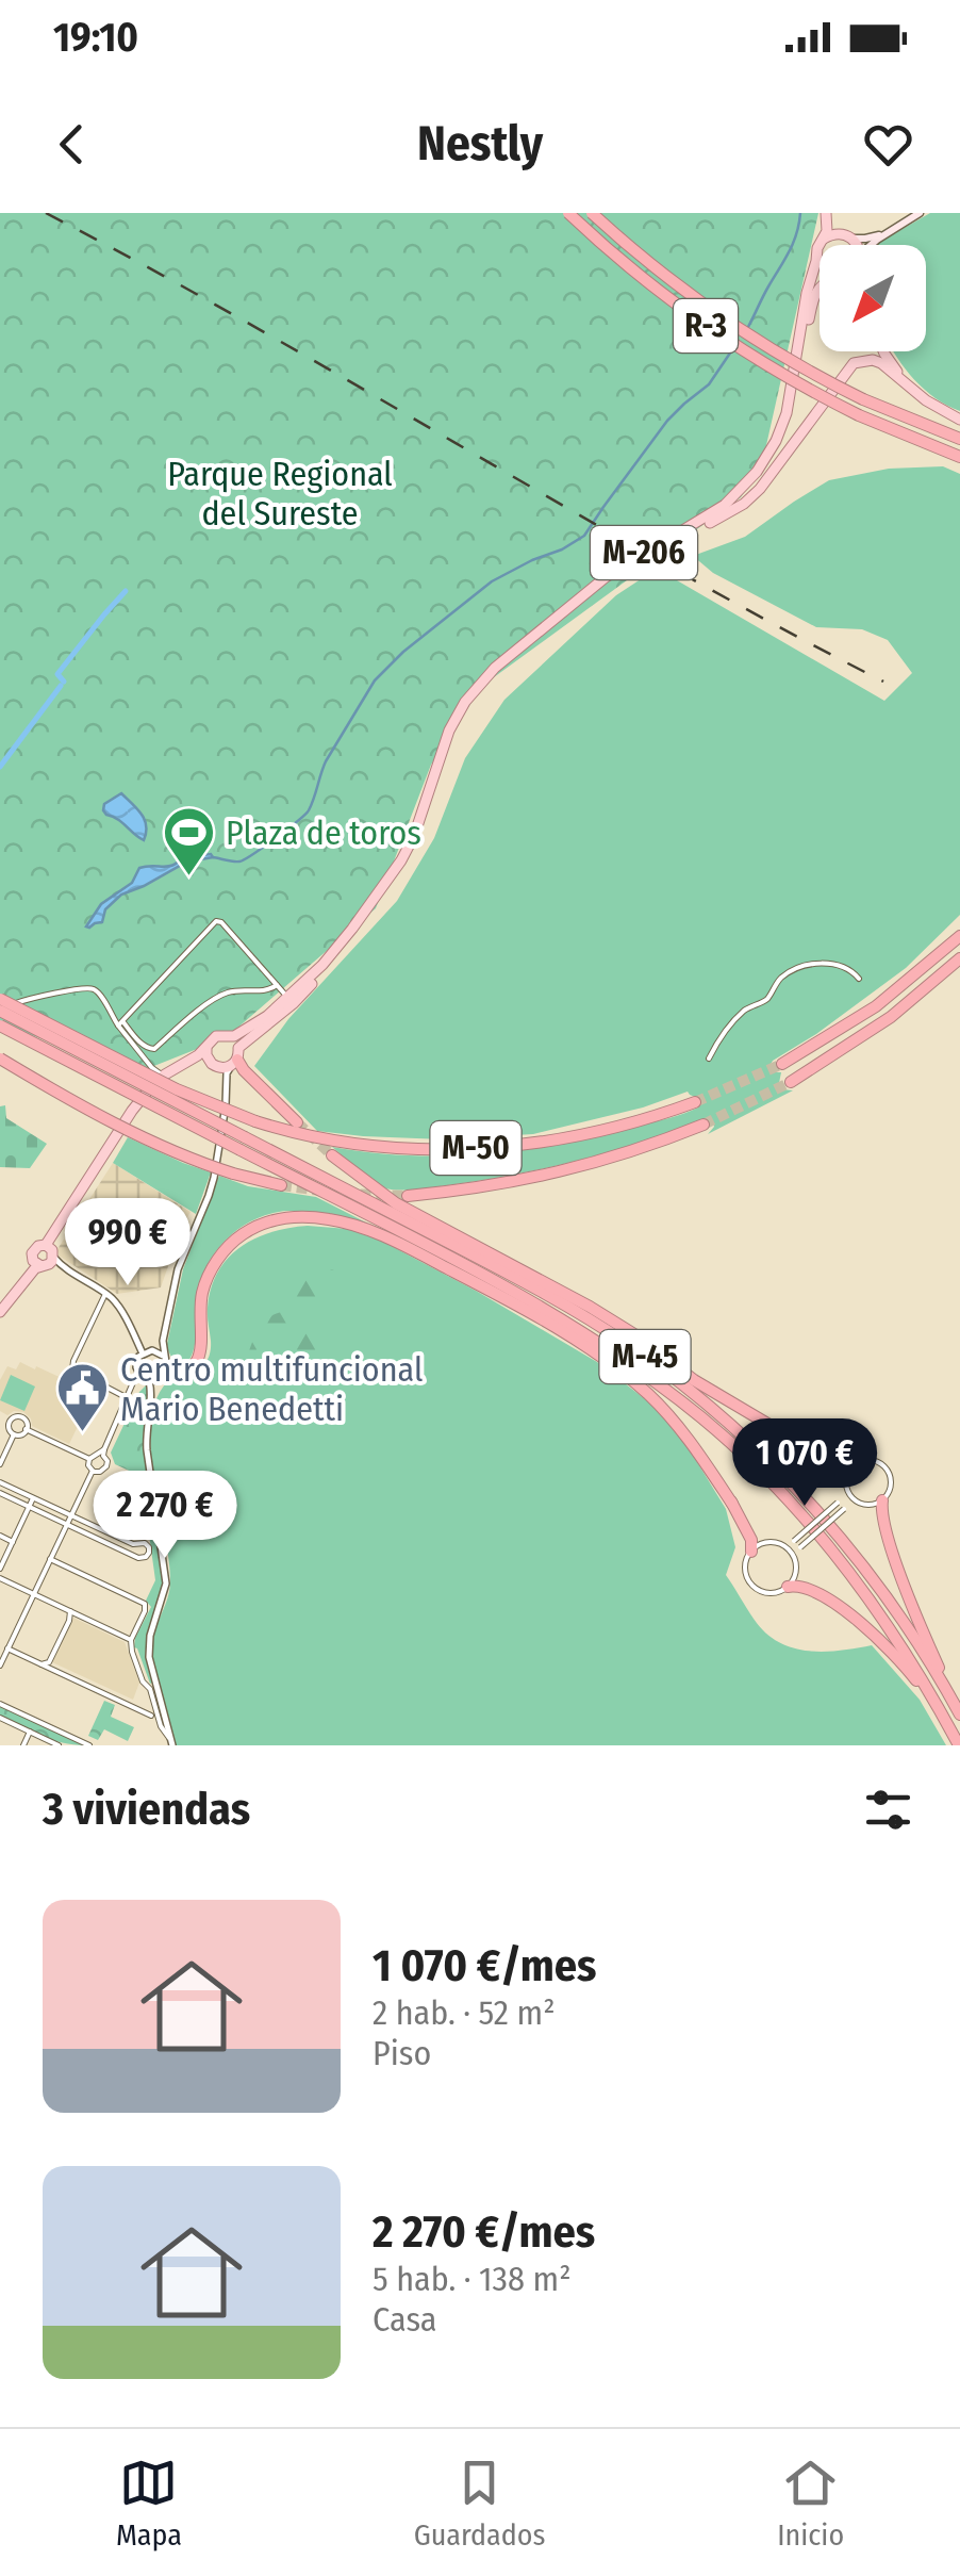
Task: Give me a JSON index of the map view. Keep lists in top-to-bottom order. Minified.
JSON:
{"streets":{"highway":["R-3","M-50","M-45"],"main road":["M-206"]},"parks":["Parque Regional del Sureste"],"places":{"sports":["Plaza de toros"],"public building":["Centro multifuncional Mario Benedetti"]},"north":"bottom left","page":{"status":"19:10","header":"Nestly","price":["990 €","1 070 €","2 270 €"],"heading":"3 viviendas","list":[{"name":"1 070 €/mes","note":"2 hab. · 52 m² · Piso"},{"name":"2 270 €/mes","note":"5 hab. · 138 m² · Casa"}],"tabs":["Mapa","Guardados","Inicio"]}}
